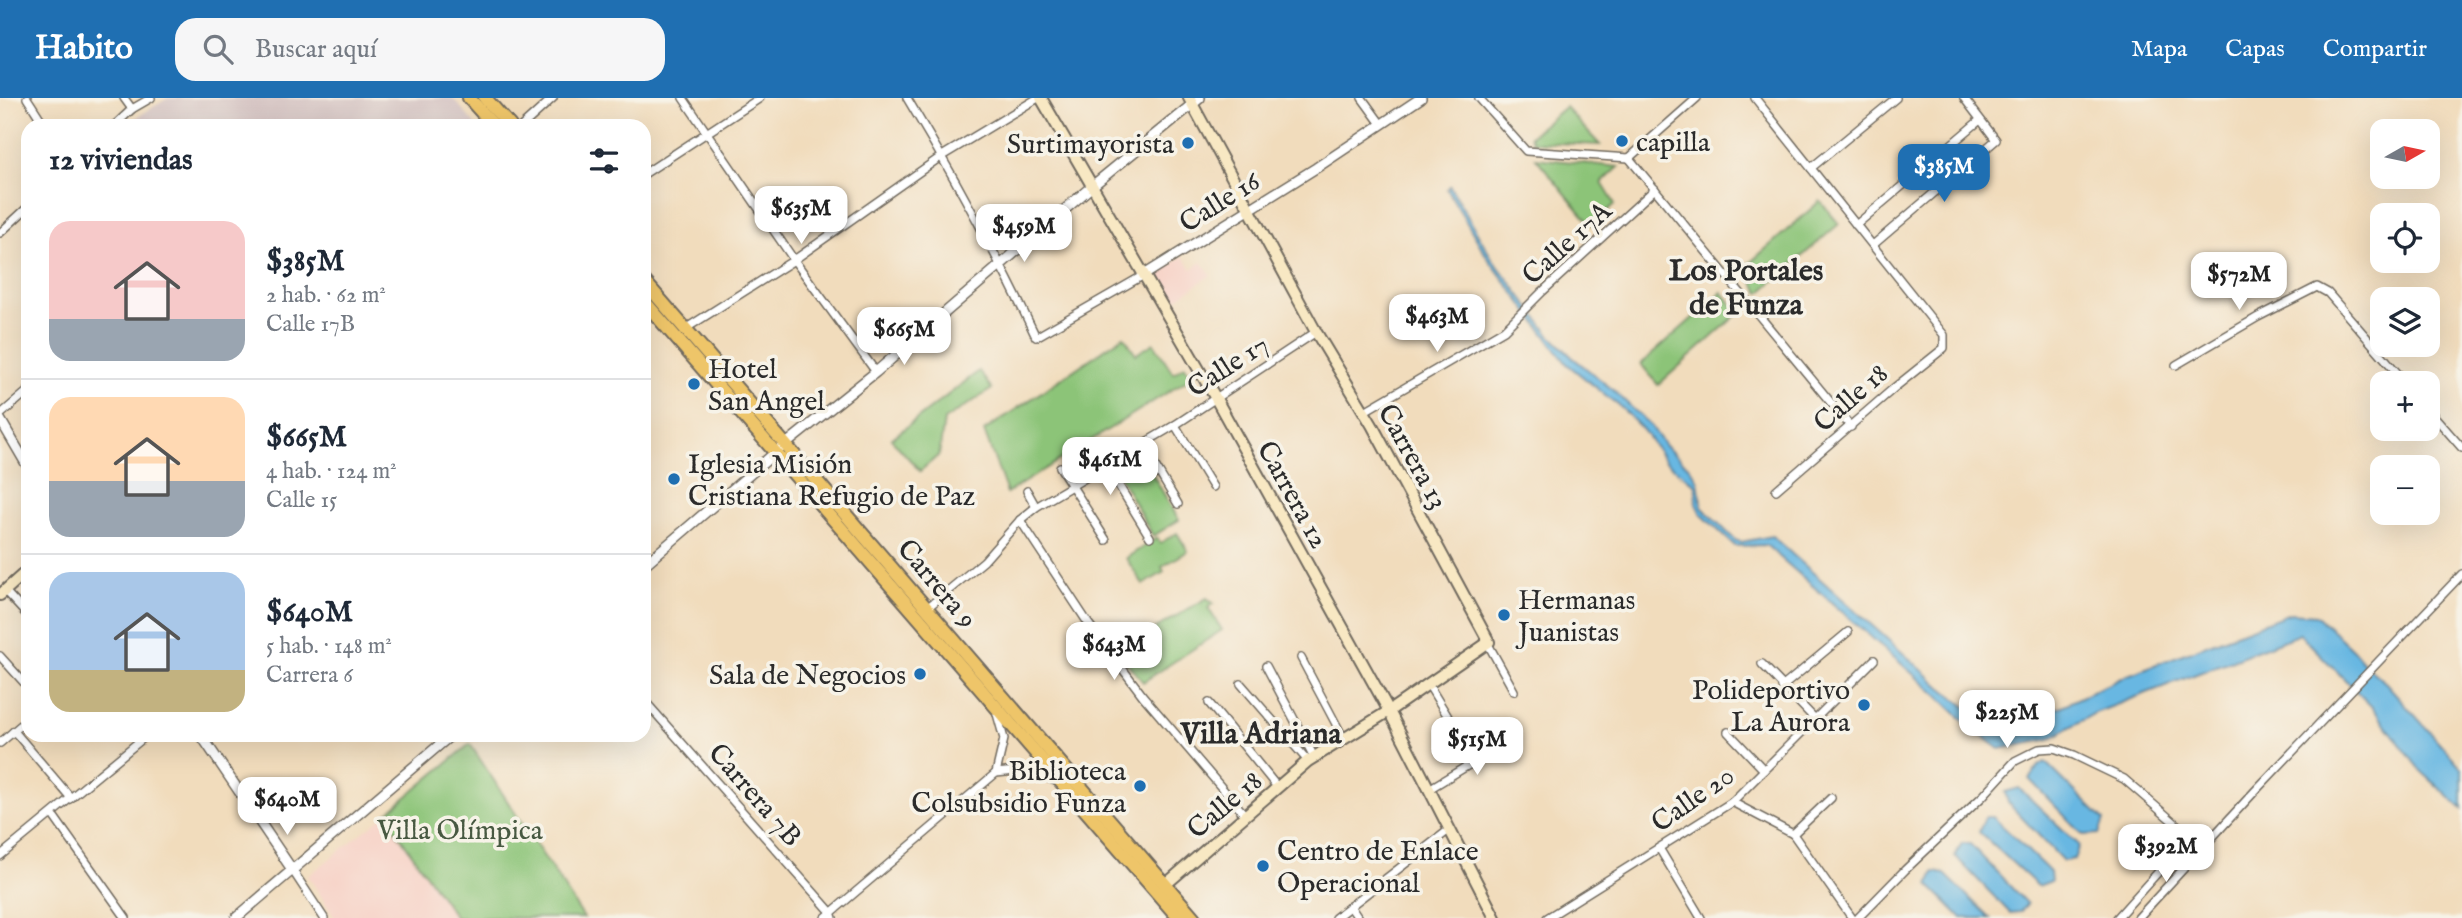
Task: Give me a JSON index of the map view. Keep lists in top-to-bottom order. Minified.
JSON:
{"streets":{"main road":["Calle 18","Carrera 13","Carrera 12","Carrera 9"],"street":["Calle 16","Calle 17A","Calle 17","Carrera 7B","Calle 20"]},"crossings":[["Calle 16","Carrera 13"],["Calle 16","Carrera 12"],["Calle 17A","Carrera 13"],["Calle 17","Carrera 13"],["Calle 17","Carrera 12"],["Calle 17","Carrera 9"],["Calle 18","Carrera 13"],["Calle 18","Carrera 12"],["Calle 18","Carrera 9"]],"districts":["Los Portales de Funza","Villa Adriana"],"parks":["Villa Olímpica"],"places":["capilla","Surtimayorista","Hotel San Angel","Iglesia Misión Cristiana Refugio de Paz","Hermanas Juanistas","Sala de Negocios","Polideportivo La Aurora","Biblioteca Colsubsidio Funza","Centro de Enlace Operacional"],"north":"right","page":{"header":"Habito","search":"Buscar aquí","nav":["Mapa","Capas","Compartir"],"map_buttons":["+","−"],"heading":"12 viviendas","price":["$385M","$635M","$459M","$572M","$463M","$665M","$461M","$643M","$225M","$515M","$640M","$392M"],"list":[{"name":"$385M","note":"2 hab. · 62 m² · Calle 17B"},{"name":"$665M","note":"4 hab. · 124 m² · Calle 15"},{"name":"$640M","note":"5 hab. · 148 m² · Carrera 6"}]}}
